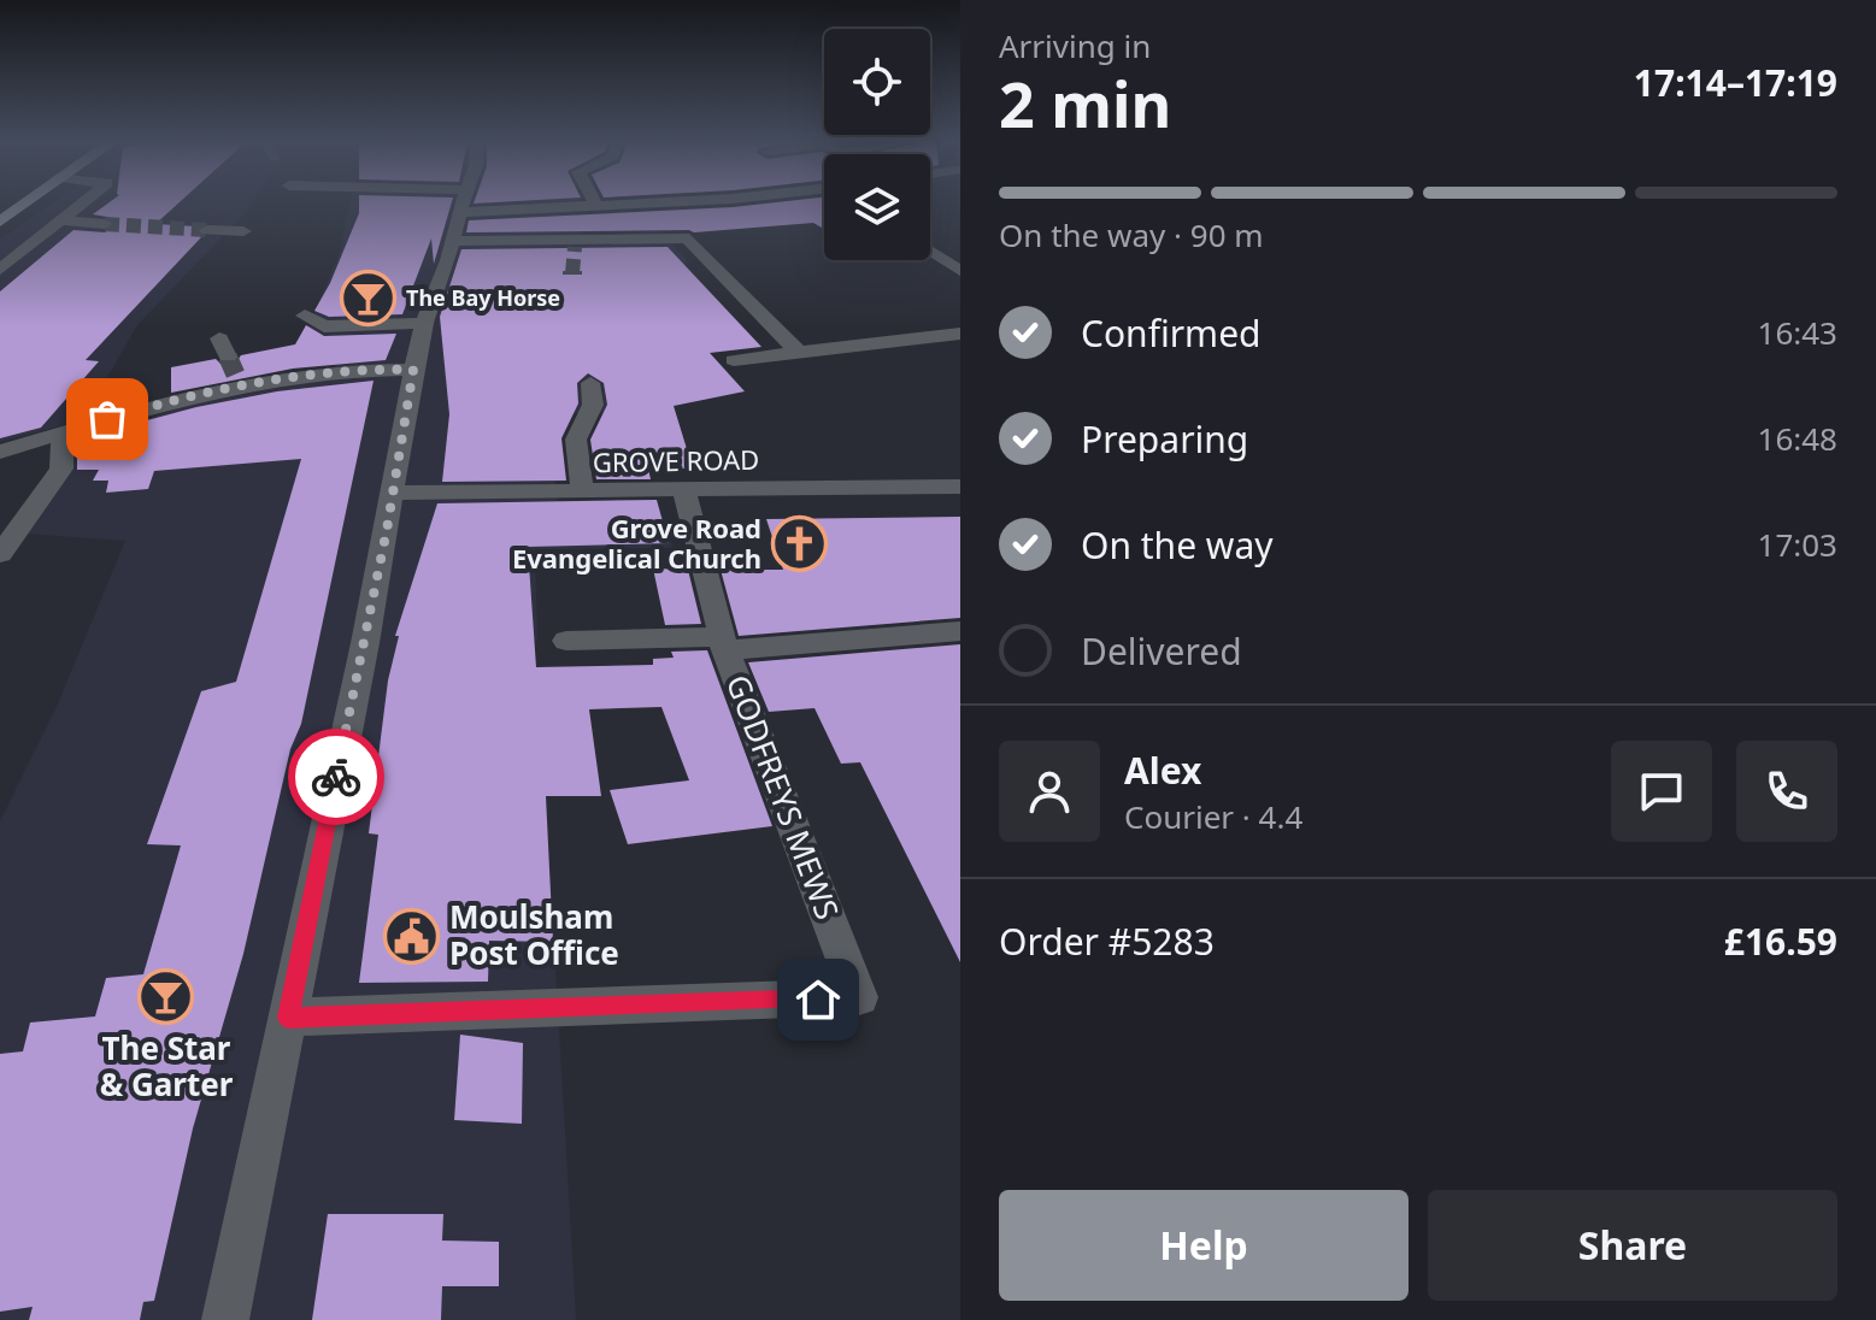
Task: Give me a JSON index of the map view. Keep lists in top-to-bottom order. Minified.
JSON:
{"streets":{"street":["GROVE ROAD","GODFREYS MEWS"]},"crossings":[["GROVE ROAD","GODFREYS MEWS"]],"places":{"bar":["The Bay Horse","The Star & Garter"],"church":["Grove Road Evangelical Church"],"public building":["Moulsham Post Office"]},"page":{"heading":["2 min","Arriving in","17:14–17:19"],"panel":["Alex","Courier · 4.4","Order #5283","£16.59"],"bar":"On the way · 90 m","list":[["Confirmed","16:43"],["Preparing","16:48"],["On the way","17:03"],"Delivered"],"buttons":["Help","Share"]}}
